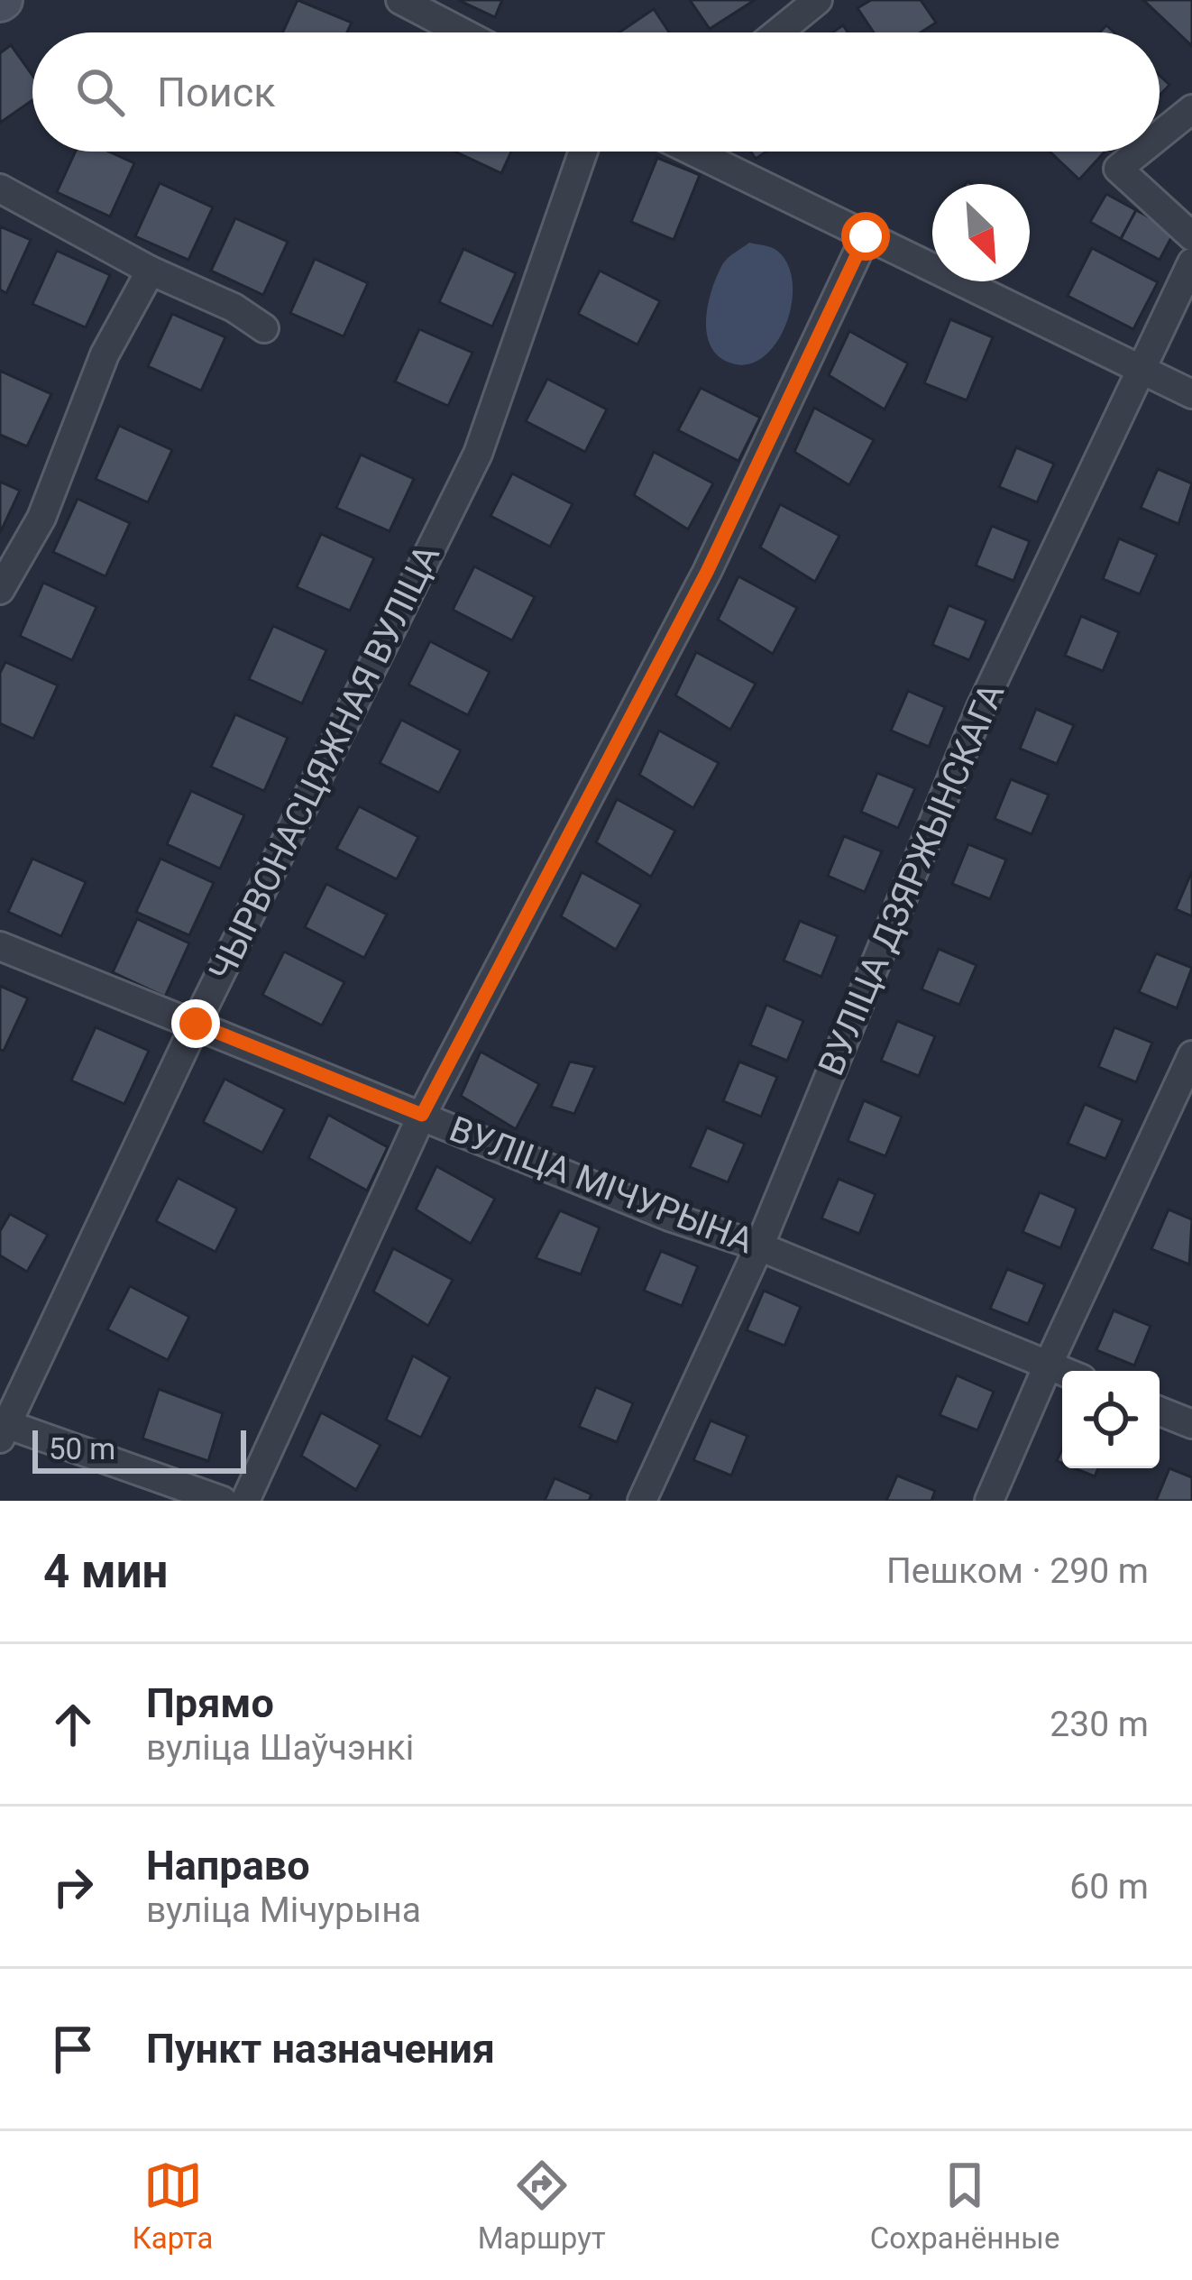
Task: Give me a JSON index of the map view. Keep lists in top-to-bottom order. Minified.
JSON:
{"streets":{"street":["ЧЫРВОНАСЦЯЖНАЯ ВУЛІЦА","ВУЛІЦА ДЗЯРЖЫНСКАГА","ВУЛІЦА МІЧУРЫНА"]},"crossings":[["ЧЫРВОНАСЦЯЖНАЯ ВУЛІЦА","ВУЛІЦА МІЧУРЫНА"],["ВУЛІЦА ДЗЯРЖЫНСКАГА","ВУЛІЦА МІЧУРЫНА"]],"scale_bar":"50 m","north":"bottom right","page":{"search":"Поиск","scale":"50 m","heading":["4 мин","Пешком · 290 m"],"list":[["Прямо","вуліца Шаўчэнкі","230 m"],["Направо","вуліца Мічурына","60 m"],"Пункт назначения"],"nav":["Карта","Маршрут","Сохранённые"]}}
